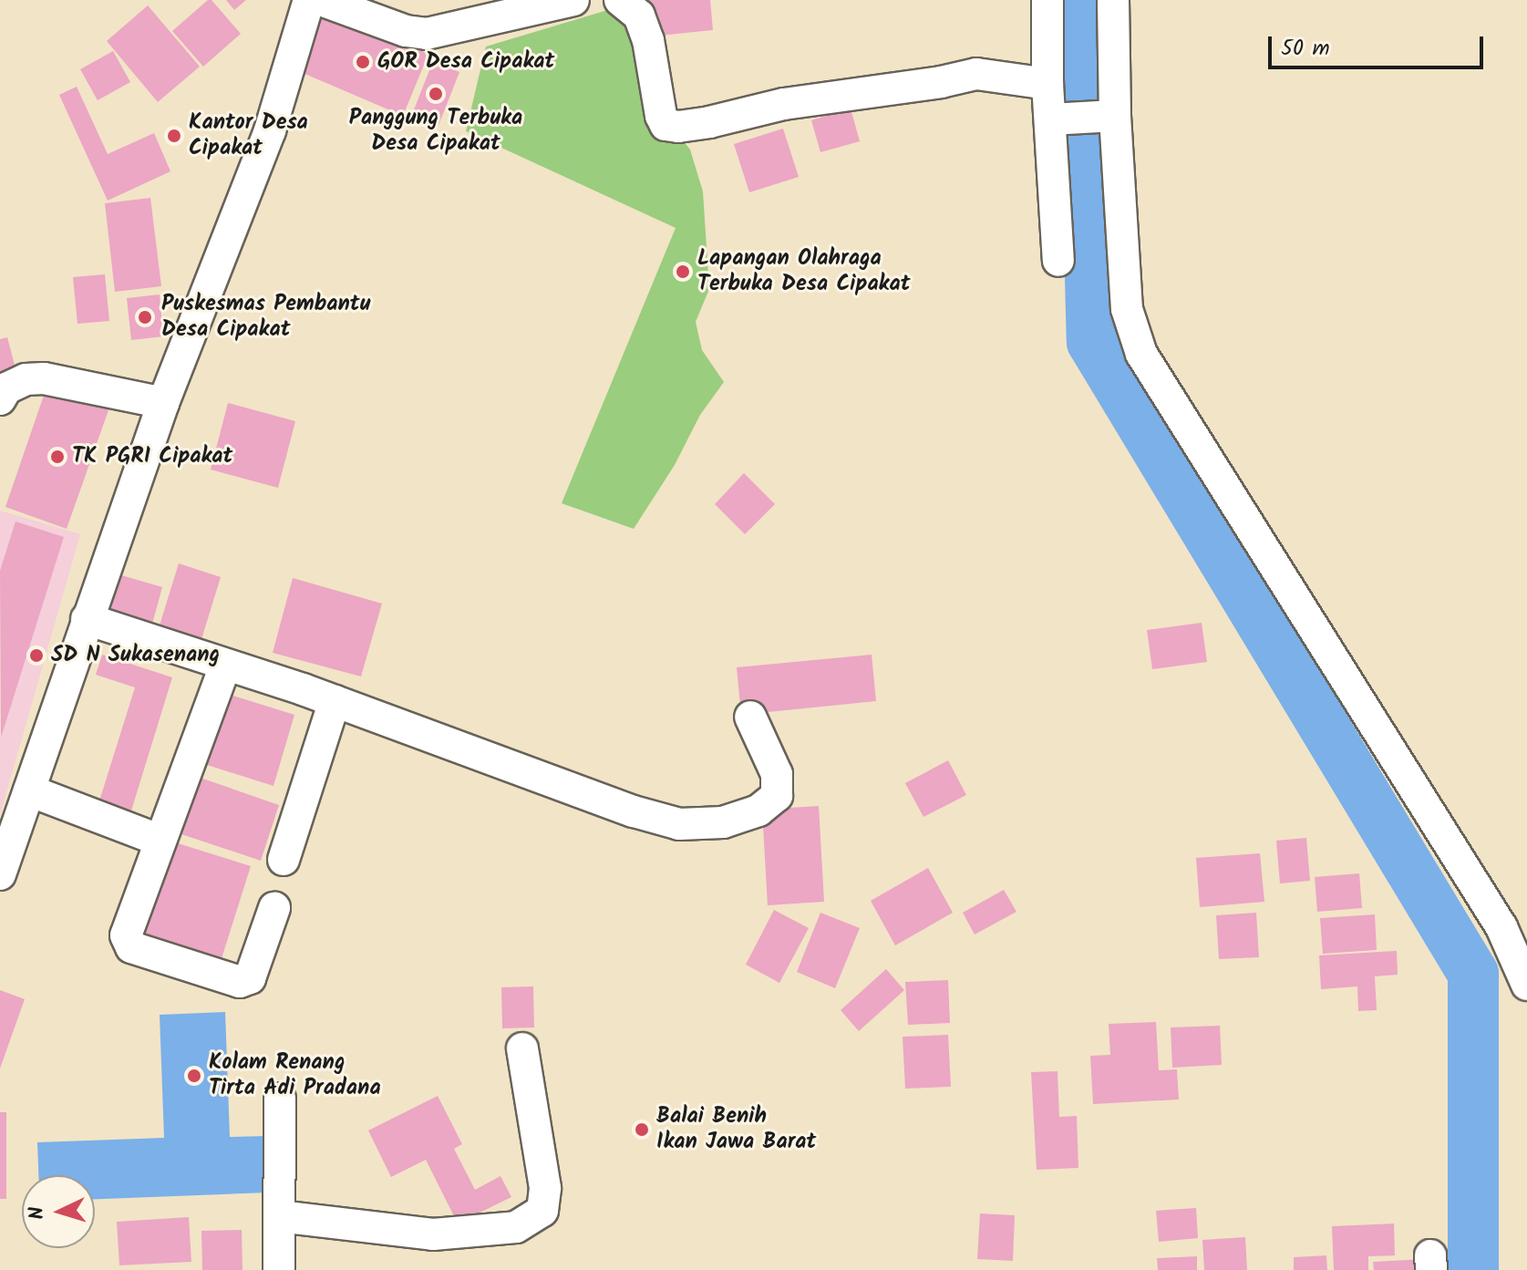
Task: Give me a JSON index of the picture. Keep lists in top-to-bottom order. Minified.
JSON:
{"places":["GOR Desa Cipakat","Panggung Terbuka Desa Cipakat","Kantor Desa Cipakat","Lapangan Olahraga Terbuka Desa Cipakat","Puskesmas Pembantu Desa Cipakat","TK PGRI Cipakat","SD N Sukasenang","Kolam Renang Tirta Adi Pradana","Balai Benih Ikan Jawa Barat"],"scale_bar":"50 m","north":"left"}
